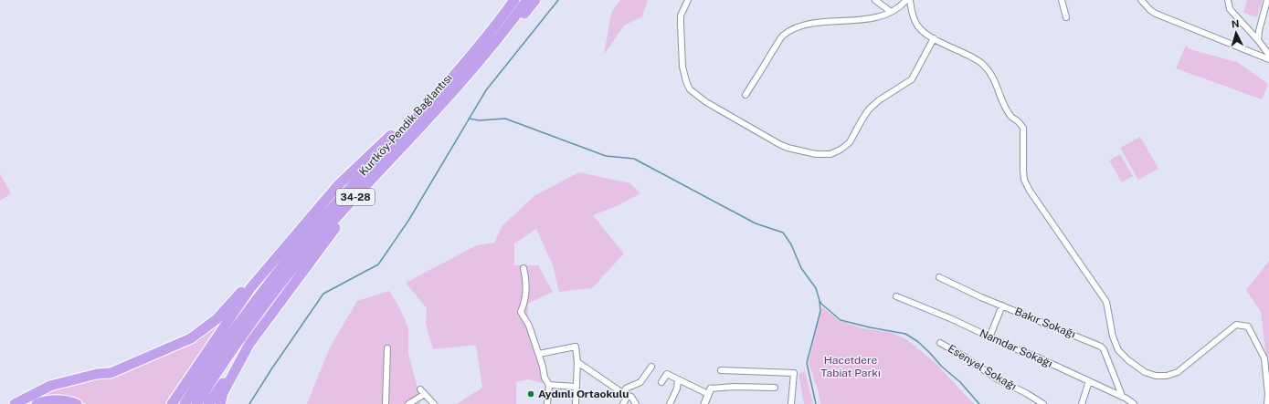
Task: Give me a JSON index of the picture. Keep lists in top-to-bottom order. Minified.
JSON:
{"streets":{"highway":["Kurtköy-Pendik Bağlantısı","34-28"],"street":["Bakır Sokağı","Namdar Sokağı","Esenyel Sokağı"]},"crossings":[["Bakır Sokağı","Namdar Sokağı"]],"parks":["Hacetdere Tabiat Parkı"],"places":["Aydınlı Ortaokulu"],"north":"top"}
